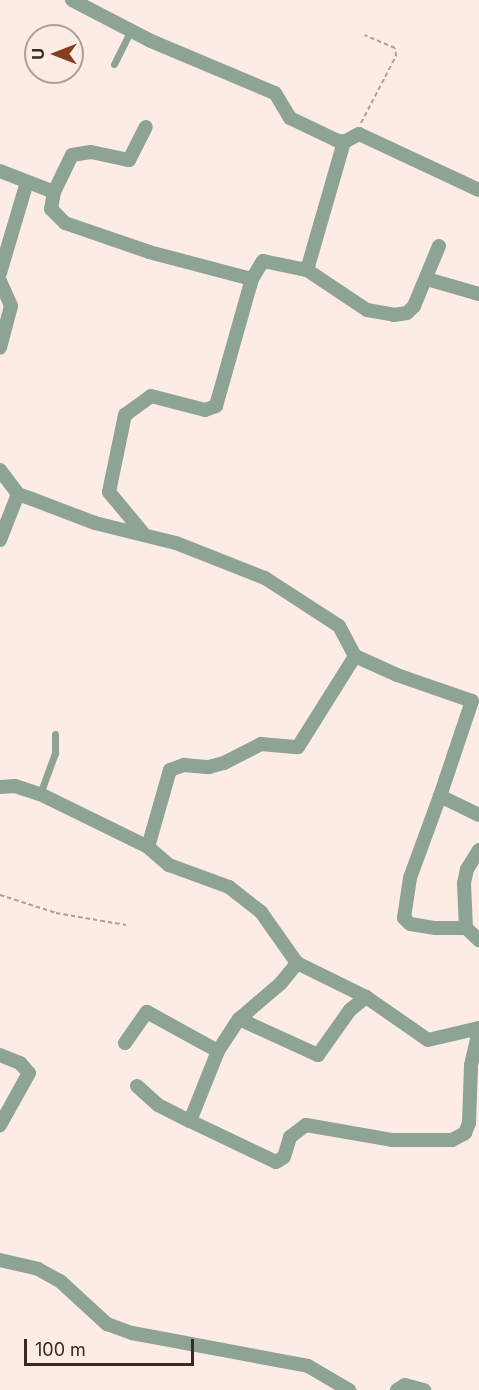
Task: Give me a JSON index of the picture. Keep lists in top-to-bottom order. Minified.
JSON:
{"scale_bar":"100 m","north":"left"}
